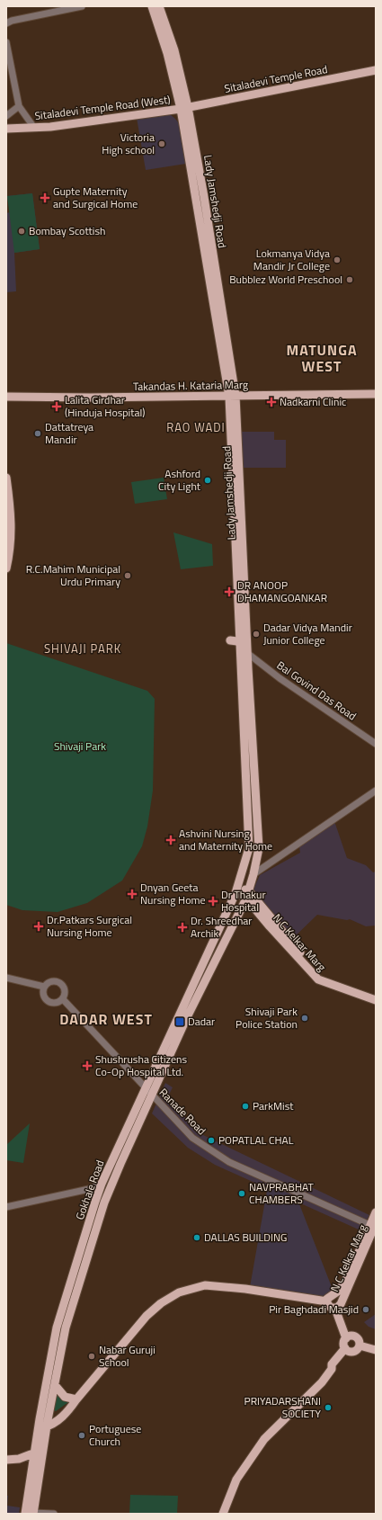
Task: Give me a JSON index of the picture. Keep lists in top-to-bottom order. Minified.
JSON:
{"streets":{"main road":["Sitaladevi Temple Road","Sitaladevi Temple Road (West)","Lady Jamshedji Road","Takandas H. Kataria Marg","N C Kelkar Marg","Gokhale Road"],"street":["Bal Govind Das Road","Ranade Road"]},"crossings":[["Sitaladevi Temple Road","Sitaladevi Temple Road (West)"],["Sitaladevi Temple Road","Lady Jamshedji Road"],["Sitaladevi Temple Road (West)","Lady Jamshedji Road"],["Lady Jamshedji Road","Takandas H. Kataria Marg"],["Lady Jamshedji Road","Bal Govind Das Road"],["Lady Jamshedji Road","N C Kelkar Marg"],["Lady Jamshedji Road","Gokhale Road"],["N C Kelkar Marg","Ranade Road"],["N C Kelkar Marg","Gokhale Road"],["Ranade Road","Gokhale Road"]],"districts":["MATUNGA WEST","RAO WADI","SHIVAJI PARK","DADAR WEST"],"parks":["Shivaji Park"],"places":{"other":["Victoria High school","Bombay Scottish","Lokmanya Vidya Mandir Jr College","Bubblez World Preschool","Dattatreya Mandir","Ashford City Light","R.C.Mahim Municipal Urdu Primary","Dadar Vidya Mandir Junior College","Shivaji Park Police Station","ParkMist","POPATLAL CHAL","NAVPRABHAT CHAMBERS","DALLAS BUILDING","Pir Baghdadi Masjid","Nabar Guruji School","PRIYADARSHANI SOCIETY","Portuguese Church"],"health":["Gupte Maternity and Surgical Home","Nadkarni Clinic","Lalita Girdhar (Hinduja Hospital)","DR ANOOP DHAMANGOANKAR","Ashvini Nursing and Maternity Home","Dnyan Geeta Nursing Home","Dr Thakur Hospital","Dr.Patkars Surgical Nursing Home","Dr. Shreedhar Archik","Shushrusha Citizens Co-Op Hospital Ltd."],"transit":["Dadar"]}}
